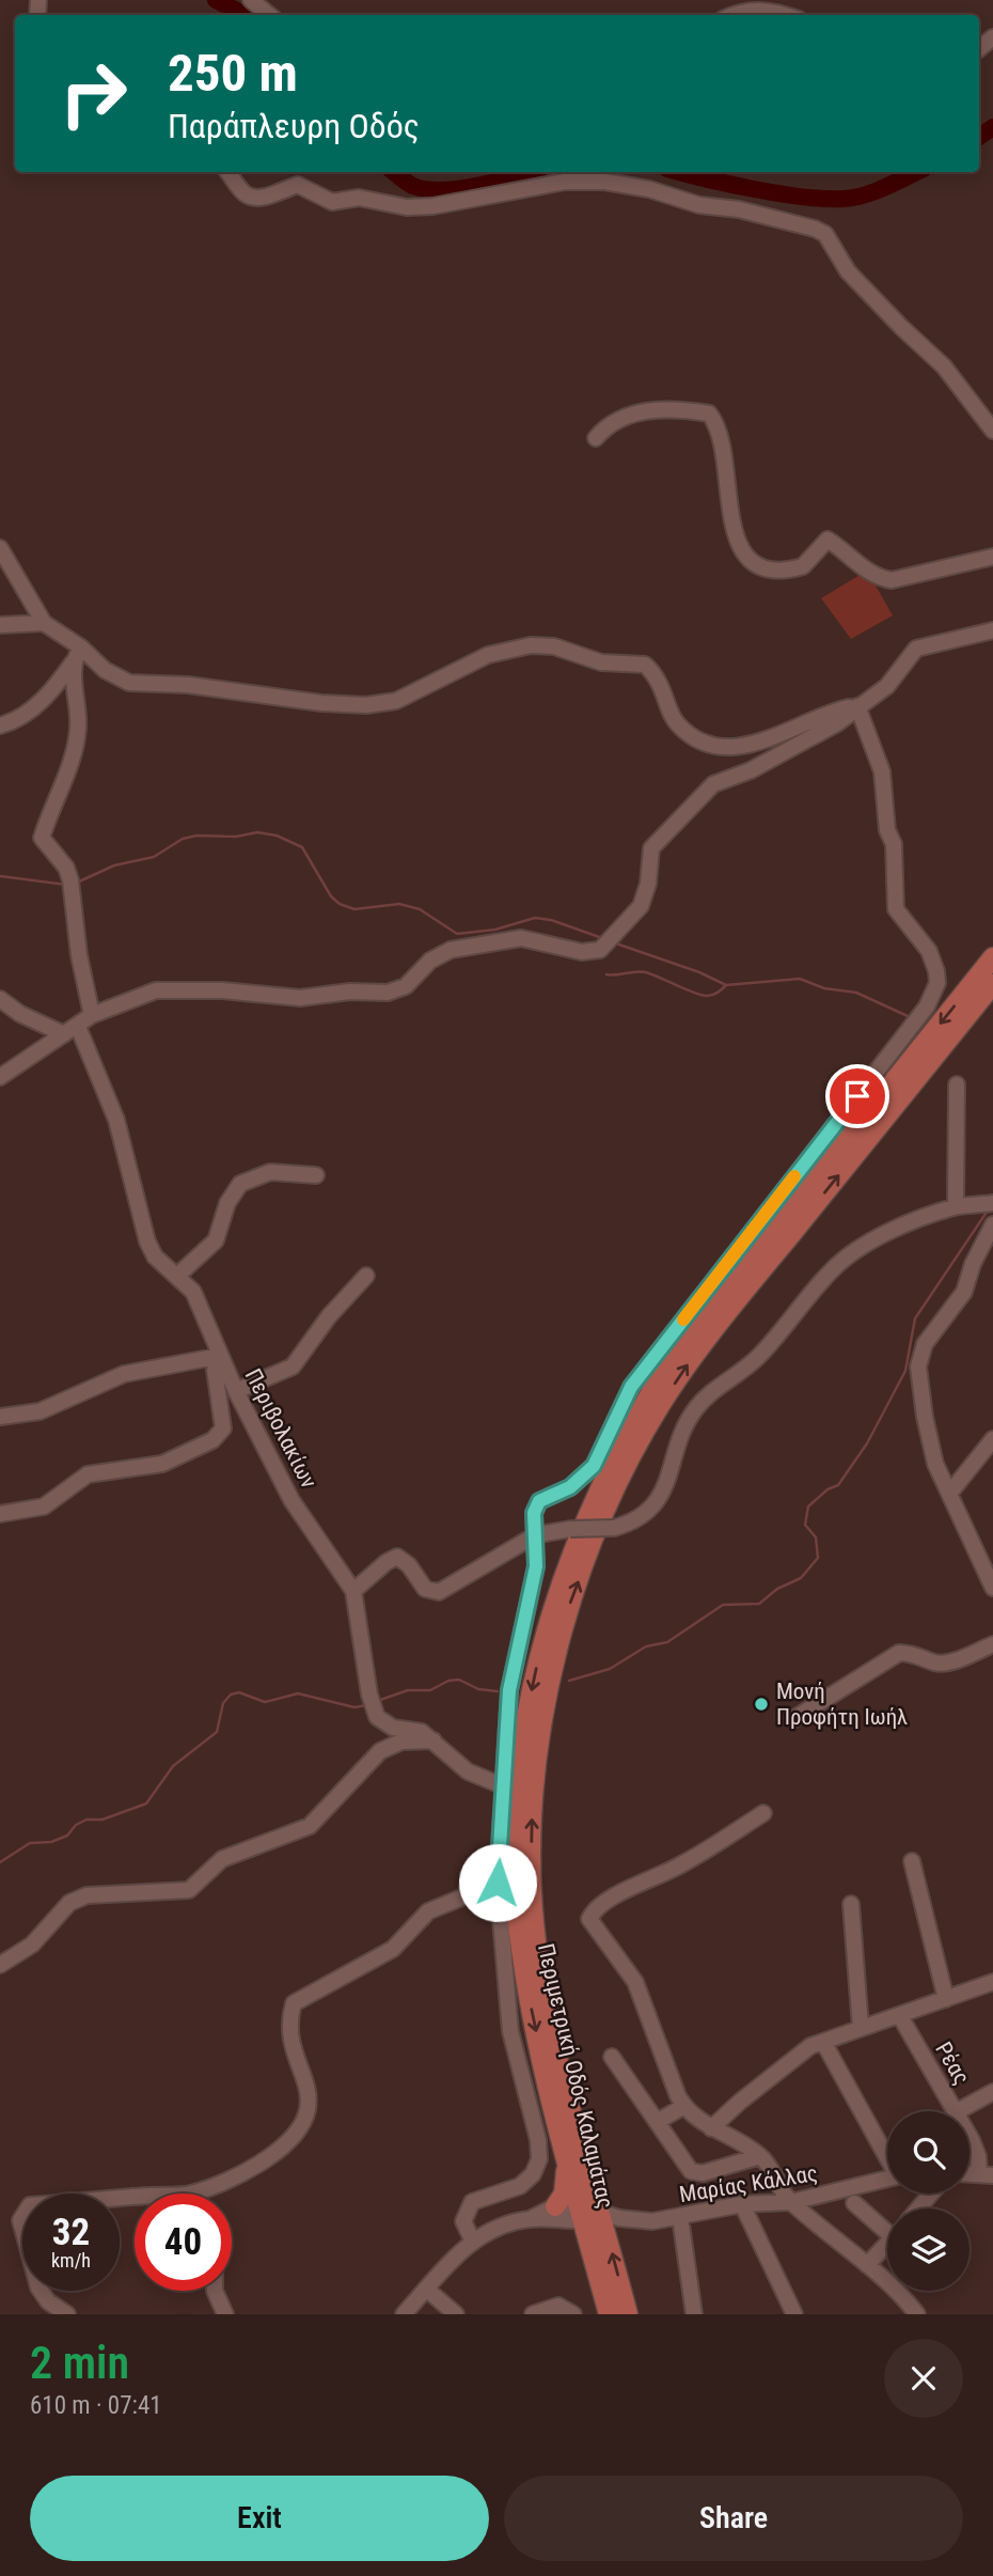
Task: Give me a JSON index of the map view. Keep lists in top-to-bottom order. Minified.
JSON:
{"streets":{"main road":["Περιμετρική Οδός Καλαμάτας"],"street":["Περιβολακίων","Ρέας","Μαρίας Κάλλας"]},"crossings":[["Περιμετρική Οδός Καλαμάτας","Μαρίας Κάλλας"]],"places":["Μονή Προφήτη Ιωήλ"],"page":{"turn":["250 m","Παράπλευρη Οδός"],"speed":"32 km/h","limit":"40","heading":["2 min","610 m · 07:41"],"buttons":["Exit","Share"]}}
